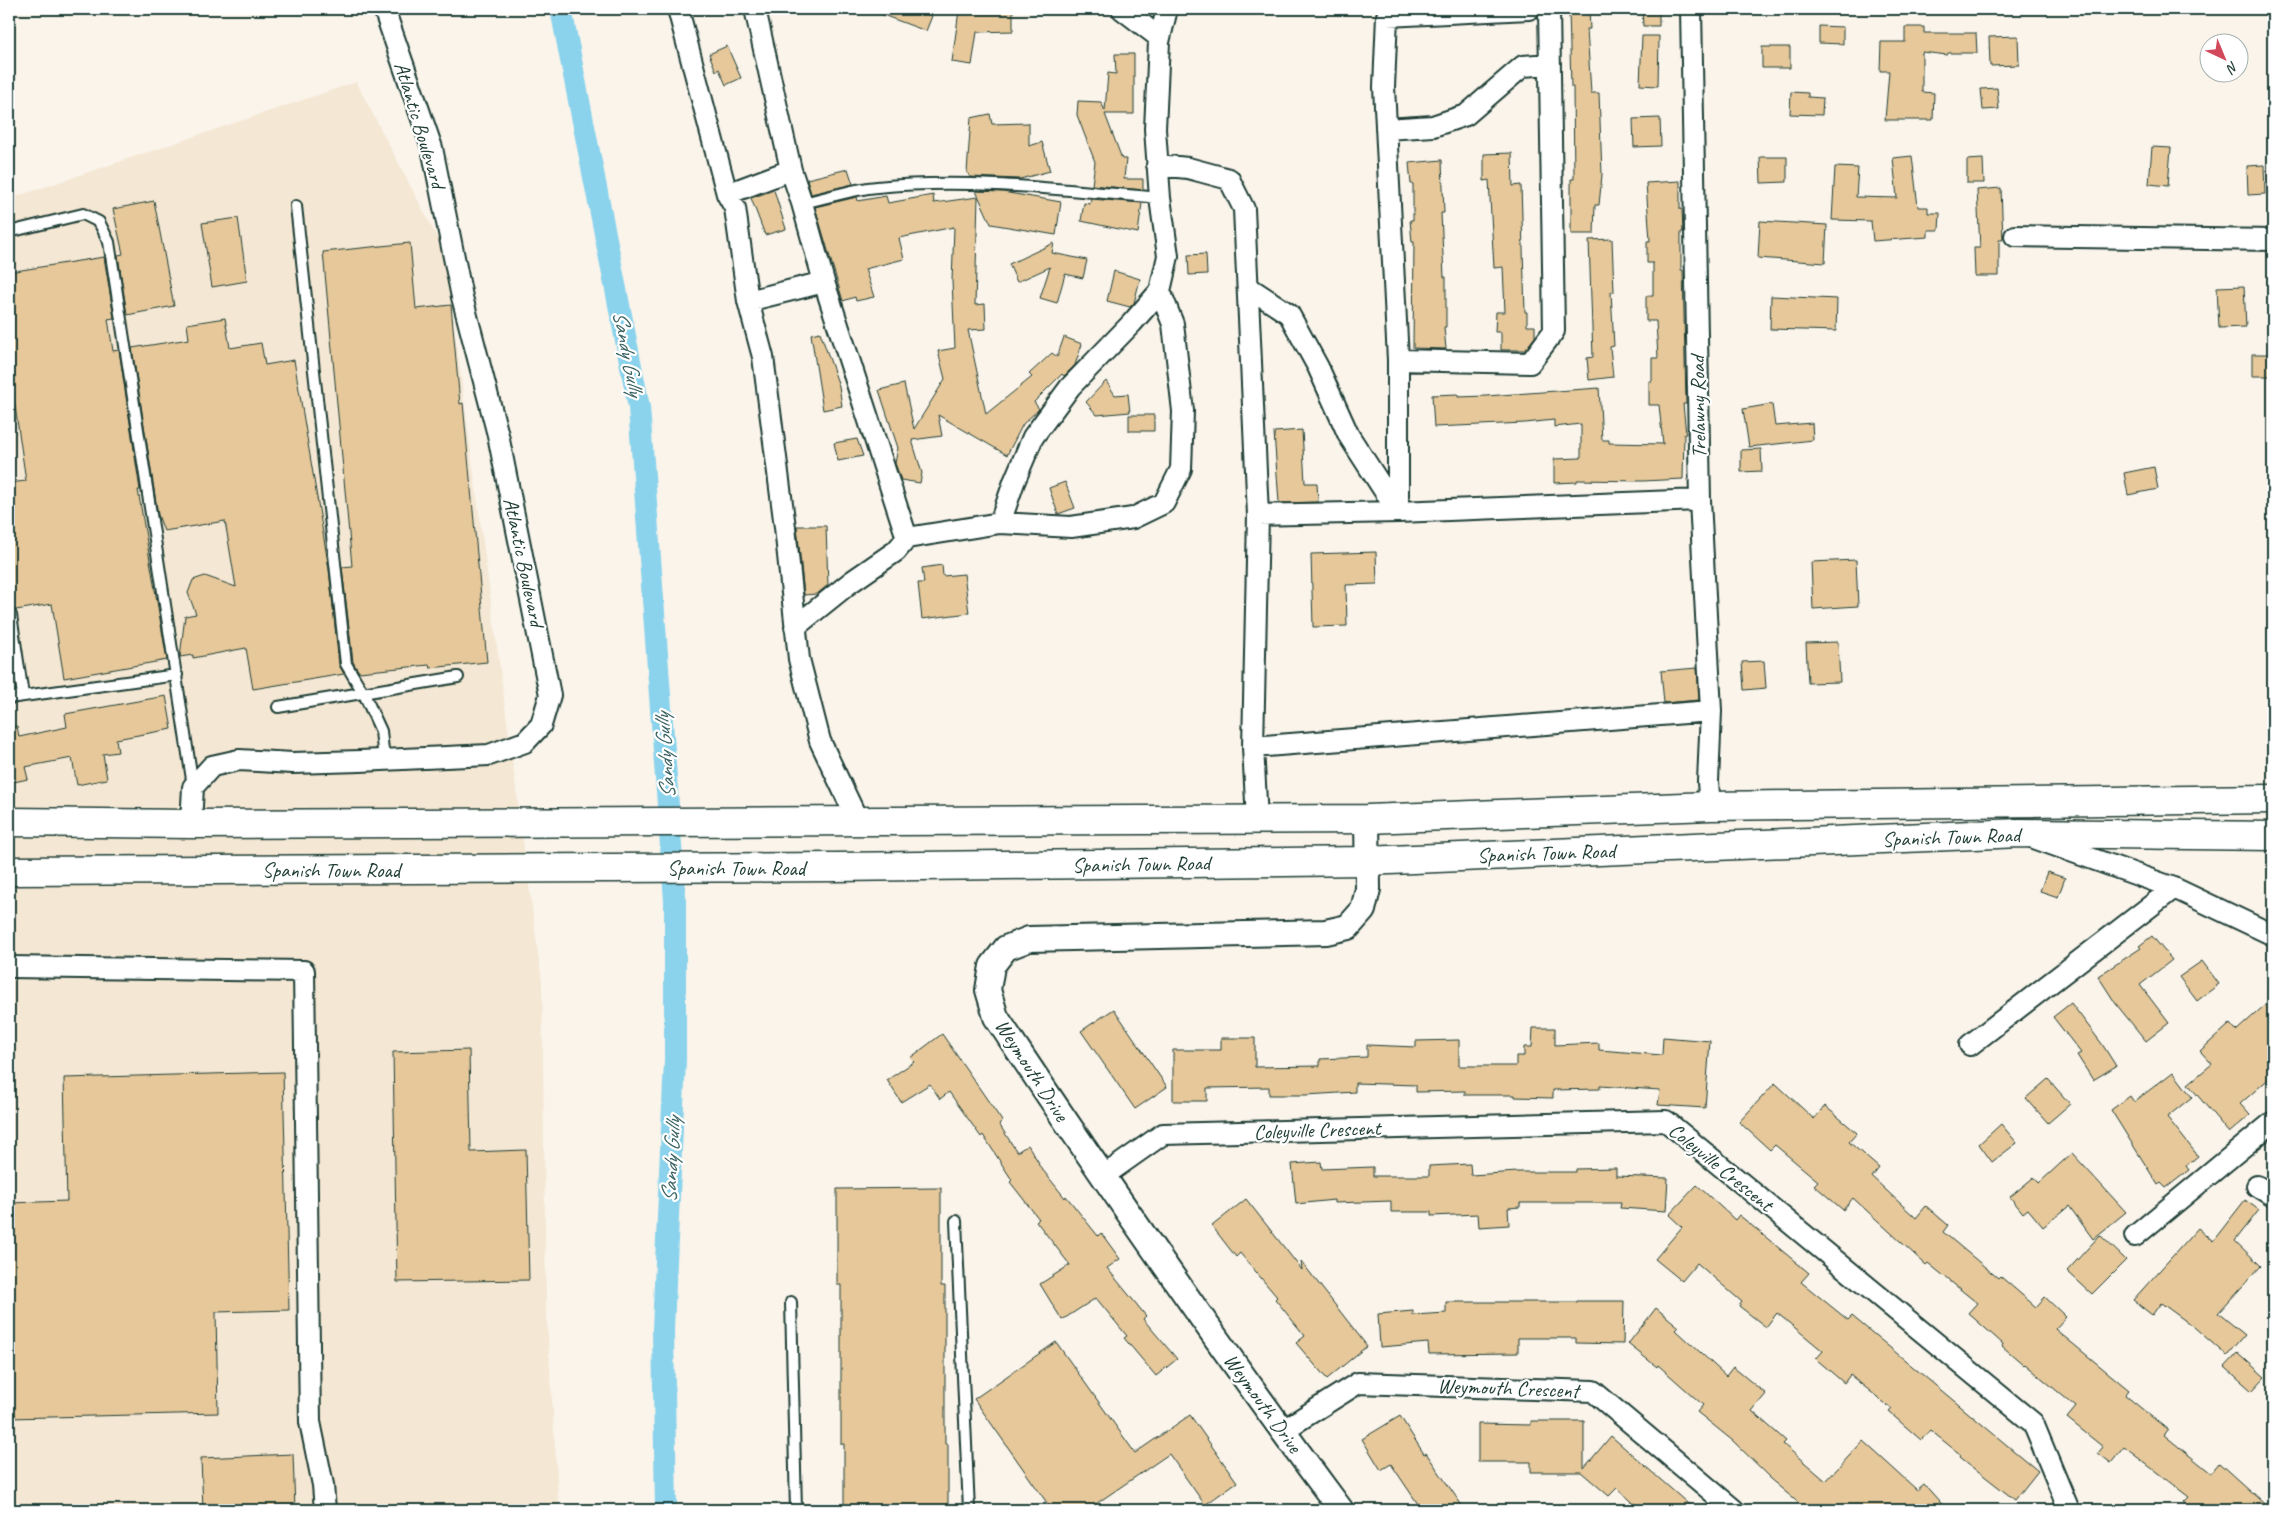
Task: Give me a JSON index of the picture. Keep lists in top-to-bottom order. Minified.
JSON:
{"streets":{"highway":["Spanish Town Road"],"street":["Atlantic Boulevard","Trelawny Road","Weymouth Drive","Coleyville Crescent","Weymouth Crescent"]},"crossings":[["Trelawny Road","Spanish Town Road"],["Spanish Town Road","Weymouth Drive"],["Weymouth Drive","Coleyville Crescent"],["Weymouth Drive","Weymouth Crescent"]],"water":["Sandy Gully"],"north":"bottom right"}
